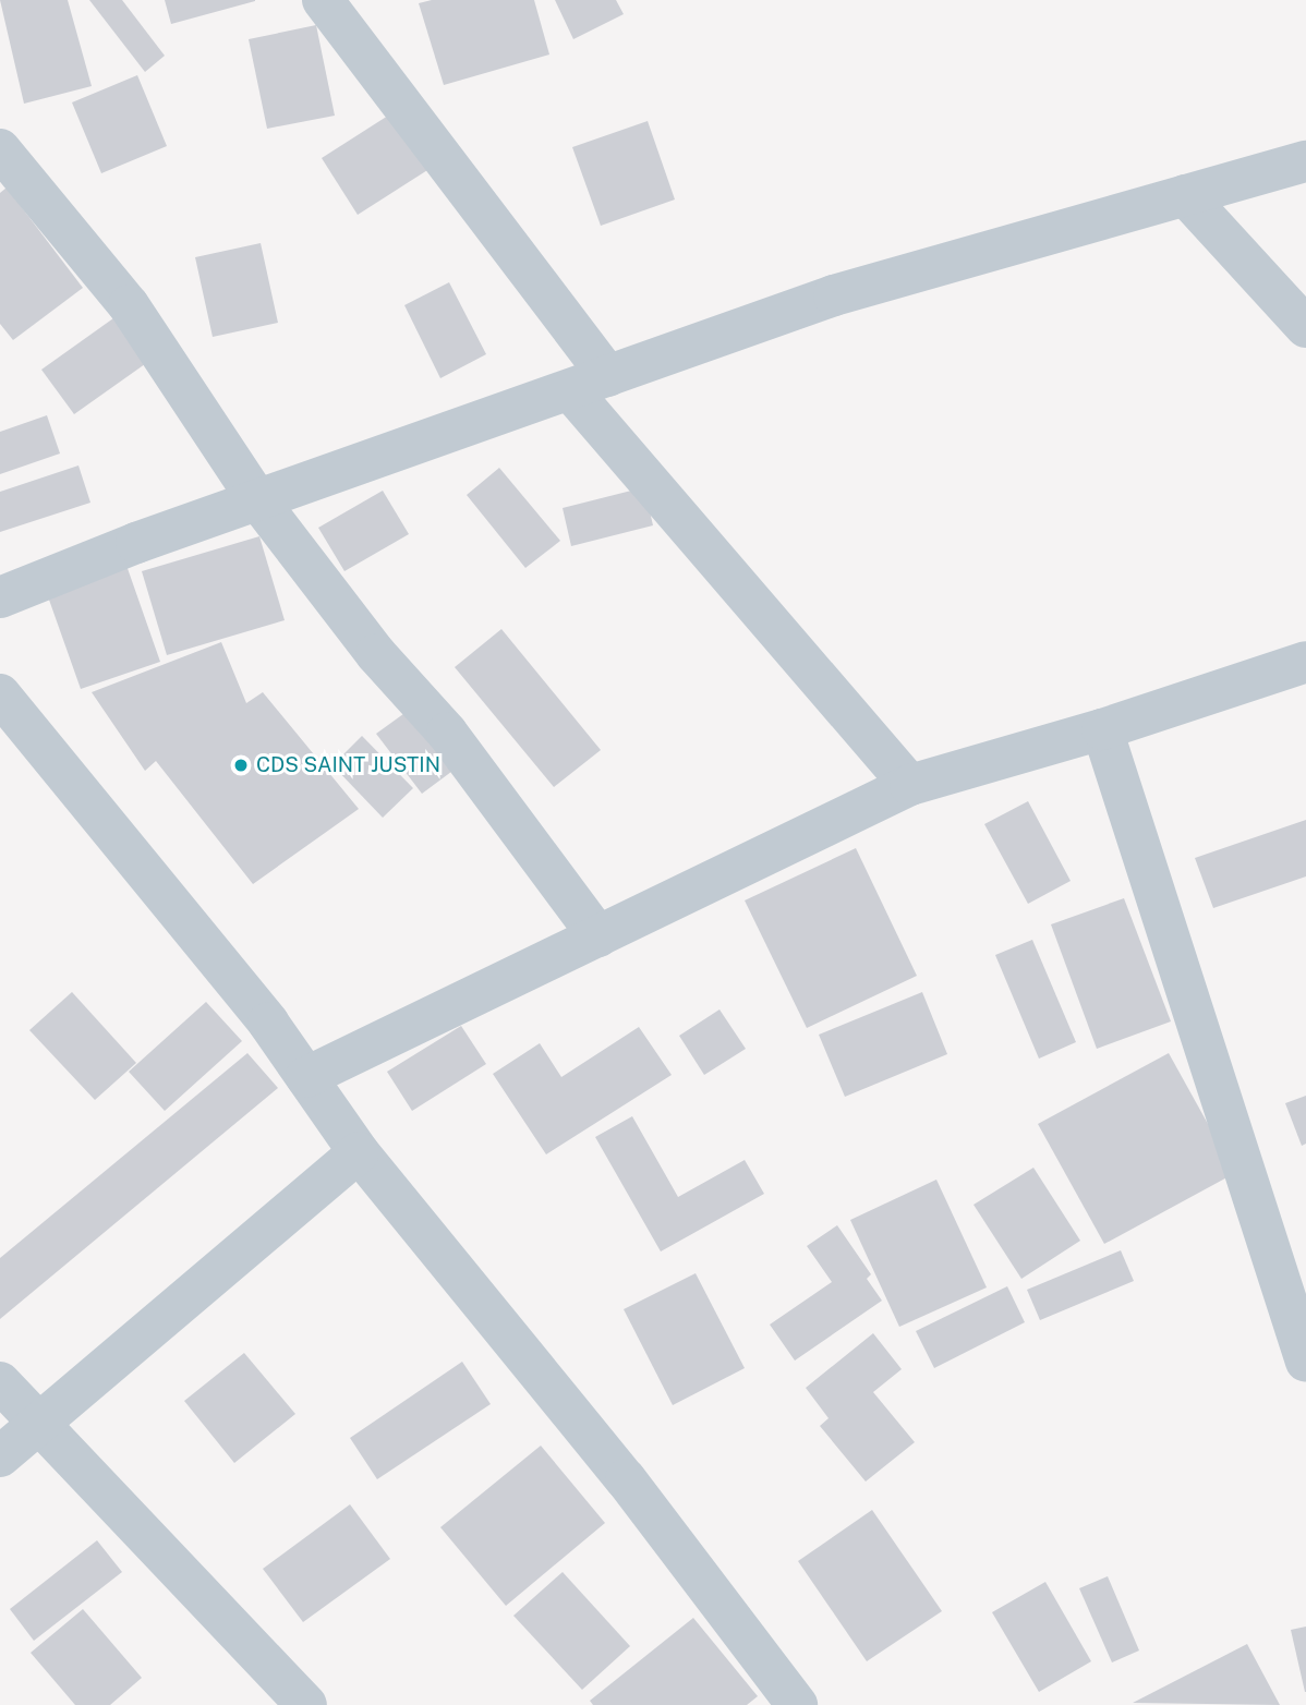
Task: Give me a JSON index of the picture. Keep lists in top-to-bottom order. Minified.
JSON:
{"places":["CDS SAINT JUSTIN"]}
